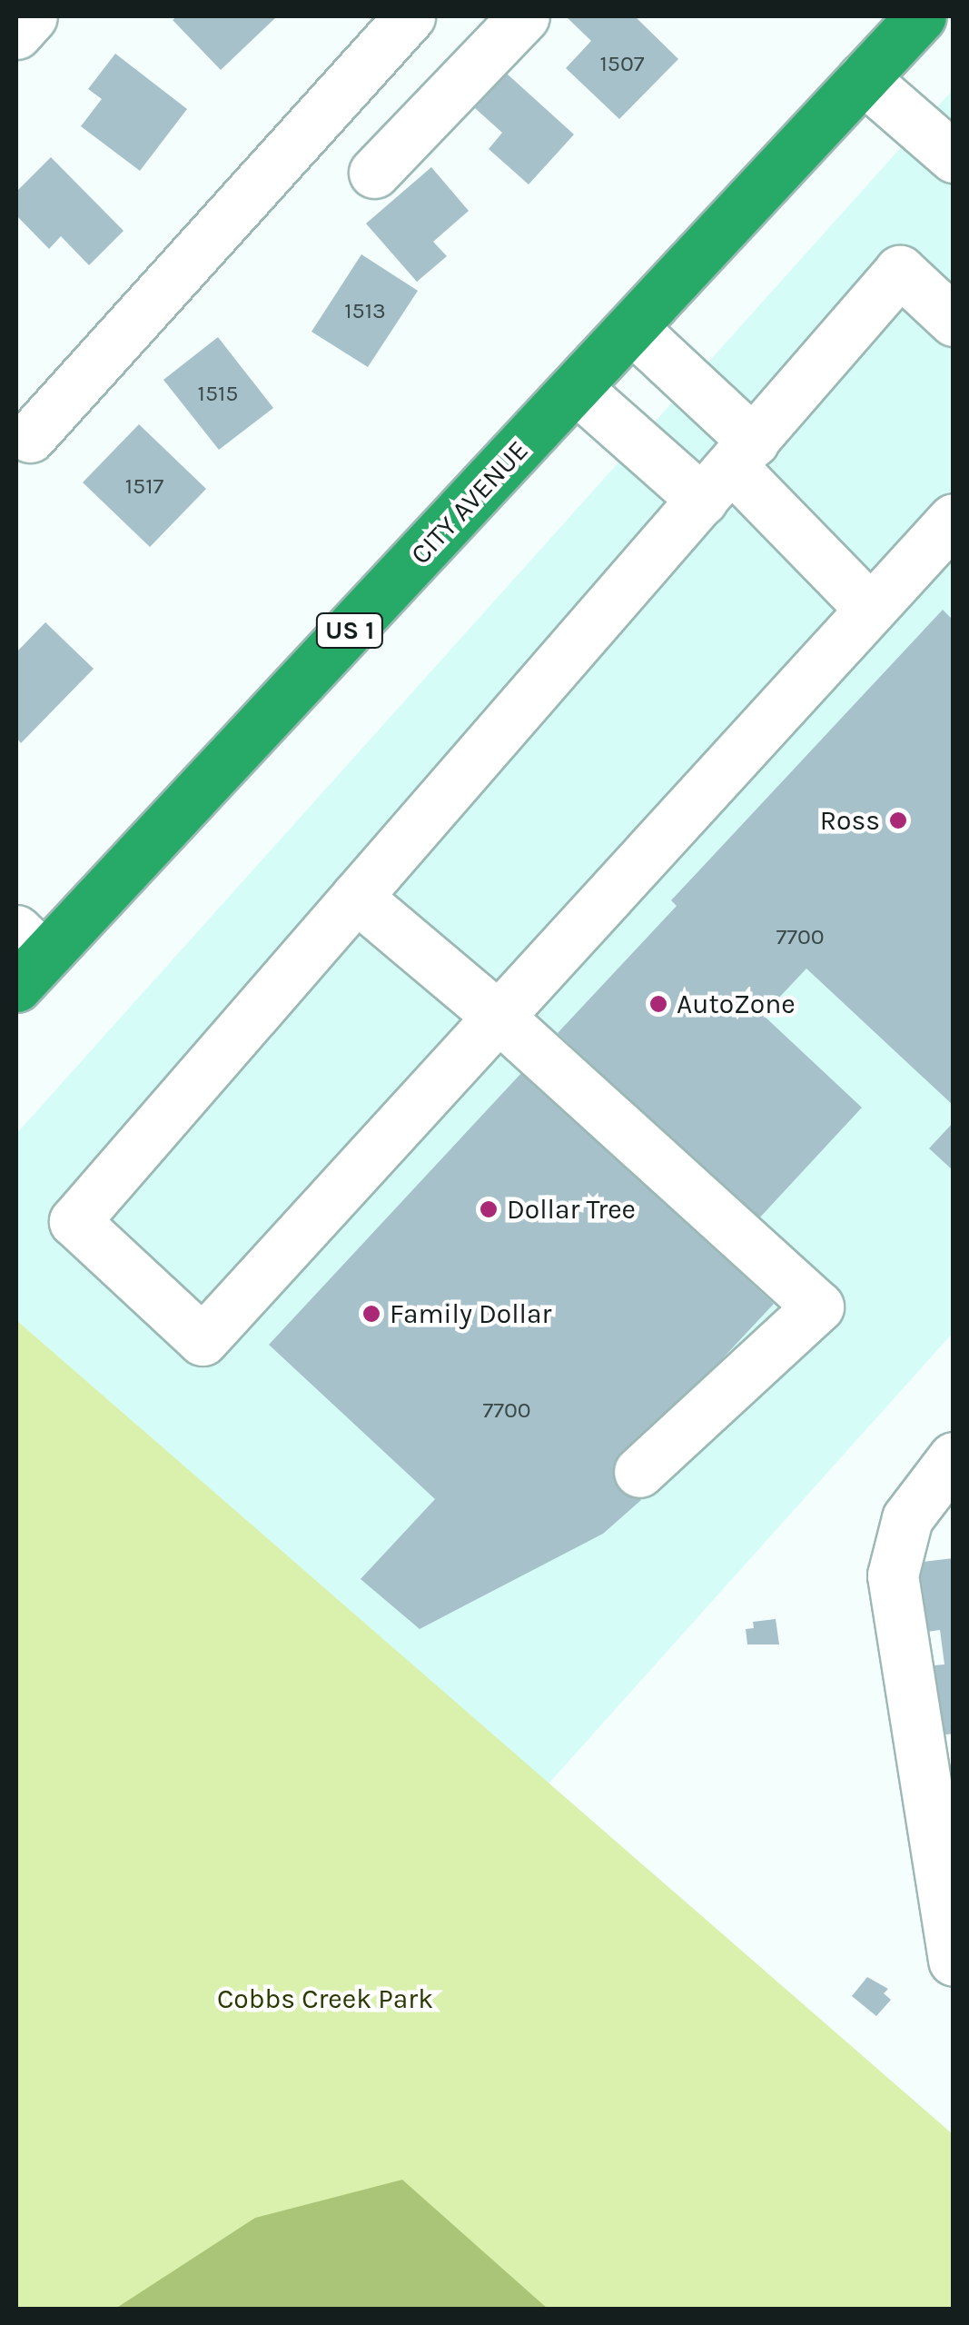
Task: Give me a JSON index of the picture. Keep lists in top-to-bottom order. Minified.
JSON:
{"streets":{"highway":["CITY AVENUE","US 1"]},"parks":["Cobbs Creek Park"],"places":["Ross","AutoZone","Dollar Tree","Family Dollar"],"house_numbers":["1507","1513","1515","1517","7700","7700"]}
